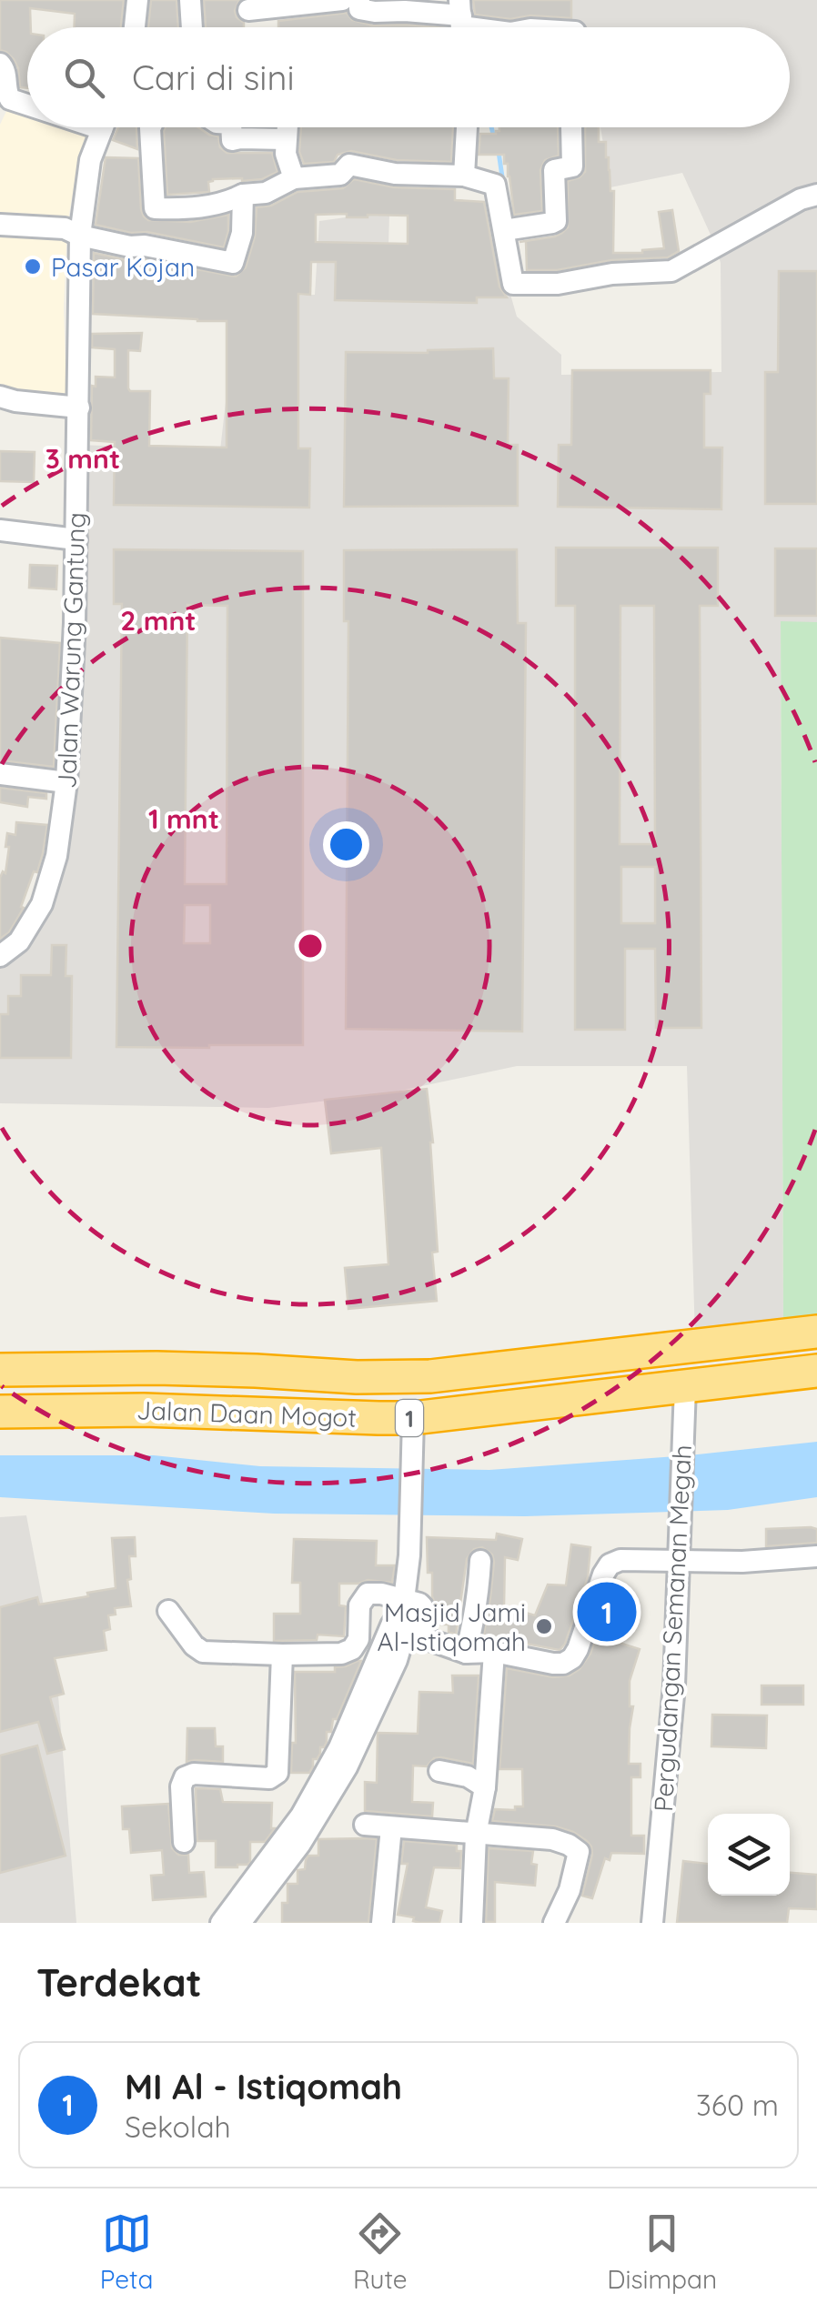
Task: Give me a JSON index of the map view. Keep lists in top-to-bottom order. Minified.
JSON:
{"streets":{"highway":["Jalan Daan Mogot","1"],"street":["Jalan Warung Gantung","Pergudangan Semanan Megah"]},"crossings":[["Jalan Daan Mogot","Pergudangan Semanan Megah"]],"places":["Pasar Kojan","Masjid Jami Al-Istiqomah"],"page":{"search":"Cari di sini","pins":"1","heading":"Terdekat","list":[{"mark":"1","name":"MI Al - Istiqomah","note":"Sekolah","value":"360 m"}],"nav":["Peta","Rute","Disimpan"]},"rings":["3 mnt","2 mnt","1 mnt"]}
